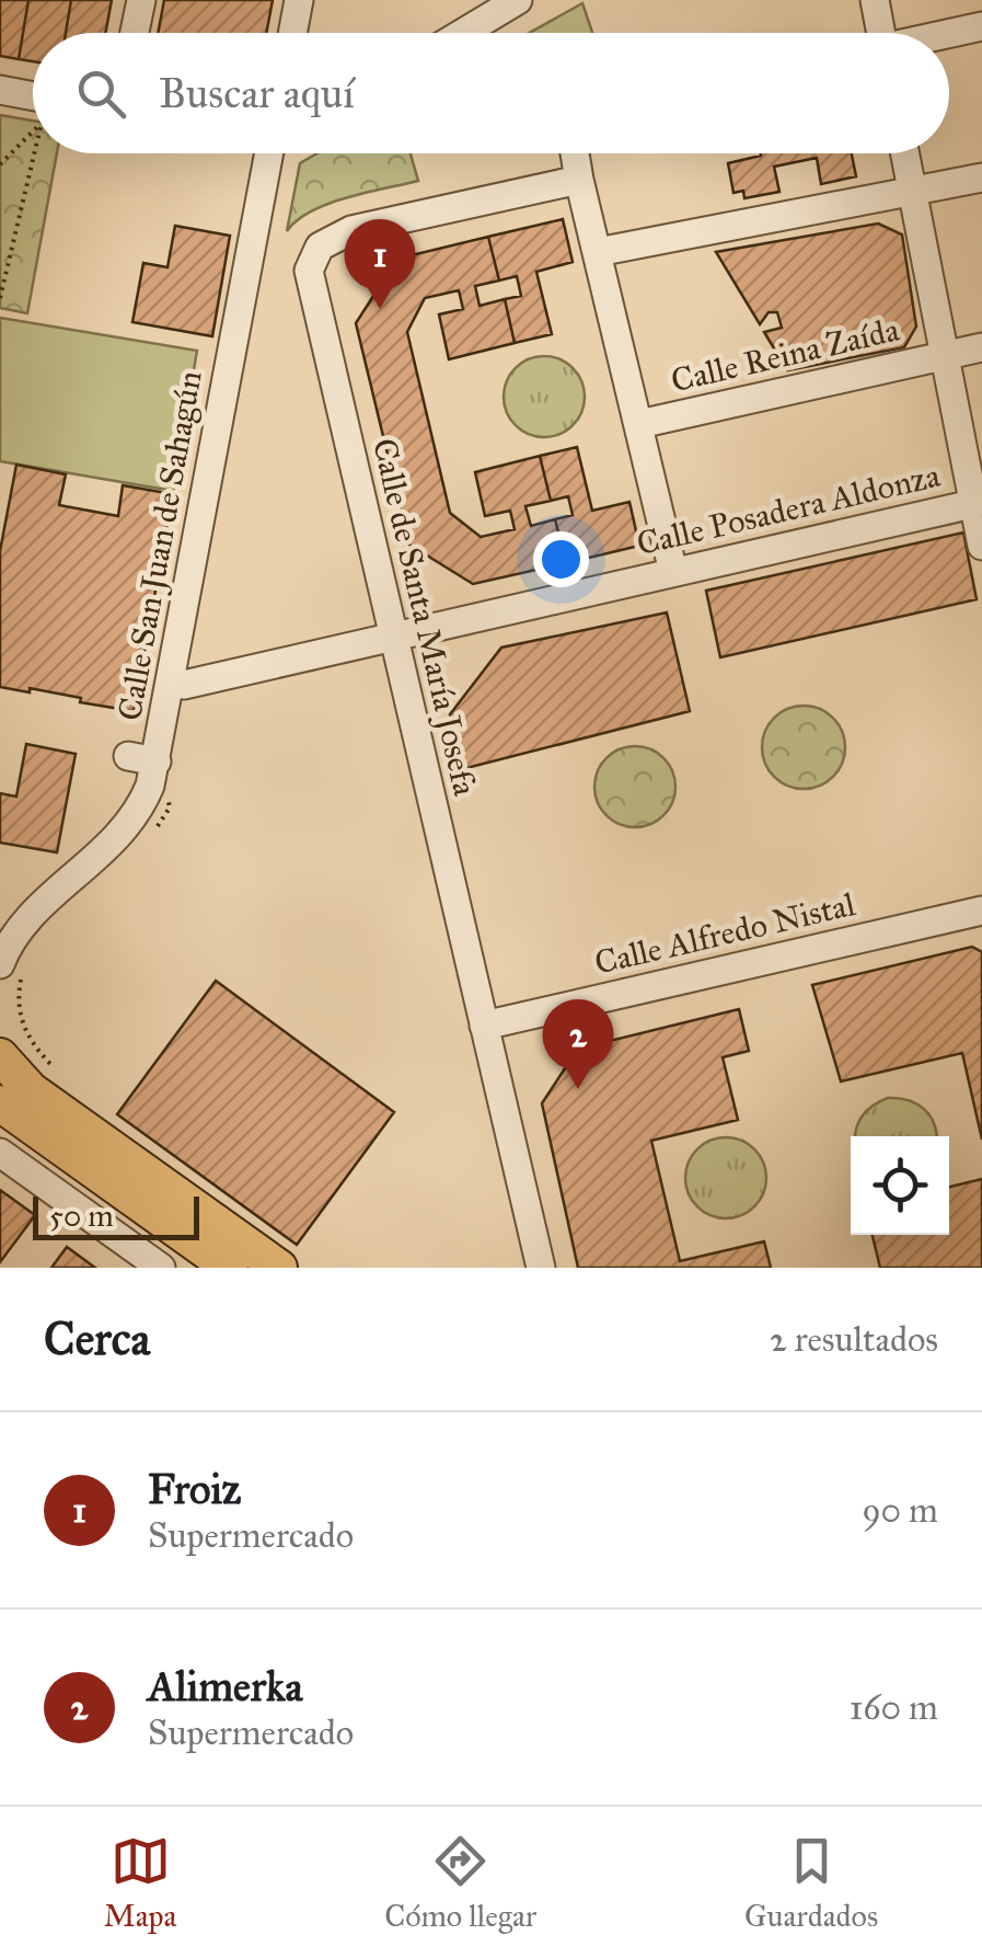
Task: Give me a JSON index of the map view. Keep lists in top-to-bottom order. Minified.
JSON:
{"streets":{"street":["Calle Reina Zaída","Calle Posadera Aldonza","Calle San Juan de Sahagún","Calle de Santa María Josefa","Calle Alfredo Nistal"]},"crossings":[["Calle Posadera Aldonza","Calle San Juan de Sahagún"],["Calle Posadera Aldonza","Calle de Santa María Josefa"],["Calle de Santa María Josefa","Calle Alfredo Nistal"]],"scale_bar":"50 m","page":{"search":"Buscar aquí","pins":["1","2"],"scale":"50 m","heading":["Cerca","2 resultados"],"list":[{"mark":"1","name":"Froiz","note":"Supermercado","value":"90 m"},{"mark":"2","name":"Alimerka","note":"Supermercado","value":"160 m"}],"nav":["Mapa","Cómo llegar","Guardados"]}}
